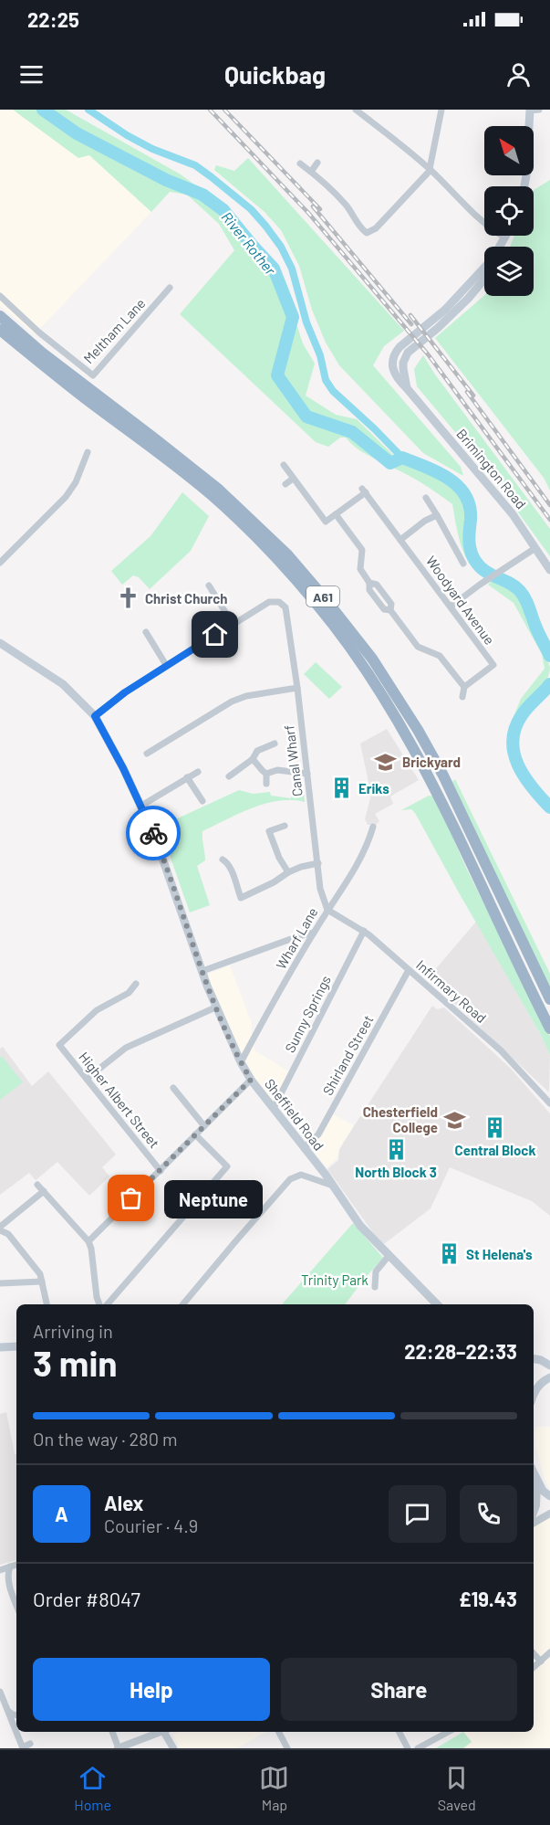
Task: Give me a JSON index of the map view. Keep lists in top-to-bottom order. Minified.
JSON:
{"streets":{"highway":["A61"],"main road":["Brimington Road","Sheffield Road"],"street":["Meltham Lane","Woodyard Avenue","Canal Wharf","Wharf Lane","Infirmary Road","Sunny Springs","Shirland Street","Higher Albert Street"]},"crossings":[["Canal Wharf","Wharf Lane"],["Canal Wharf","Infirmary Road"],["Wharf Lane","Infirmary Road"],["Wharf Lane","Sheffield Road"],["Infirmary Road","Sunny Springs"],["Infirmary Road","Shirland Street"],["Sunny Springs","Sheffield Road"],["Shirland Street","Sheffield Road"]],"water":["River Rother"],"parks":["Trinity Park"],"places":{"church":["Christ Church"],"school or university":["Brickyard","Chesterfield College"],"building":["Eriks","Central Block","North Block 3","St Helena's"],"other":["Neptune"]},"north":"top left","page":{"status":"22:25","header":"Quickbag","bubble":"Neptune","heading":["3 min","Arriving in","22:28–22:33"],"panel":["Alex","Courier · 4.9","Order #8047","£19.43"],"bar":"On the way · 280 m","round":"A","buttons":["Help","Share"],"tabs":["Home","Map","Saved"]}}
